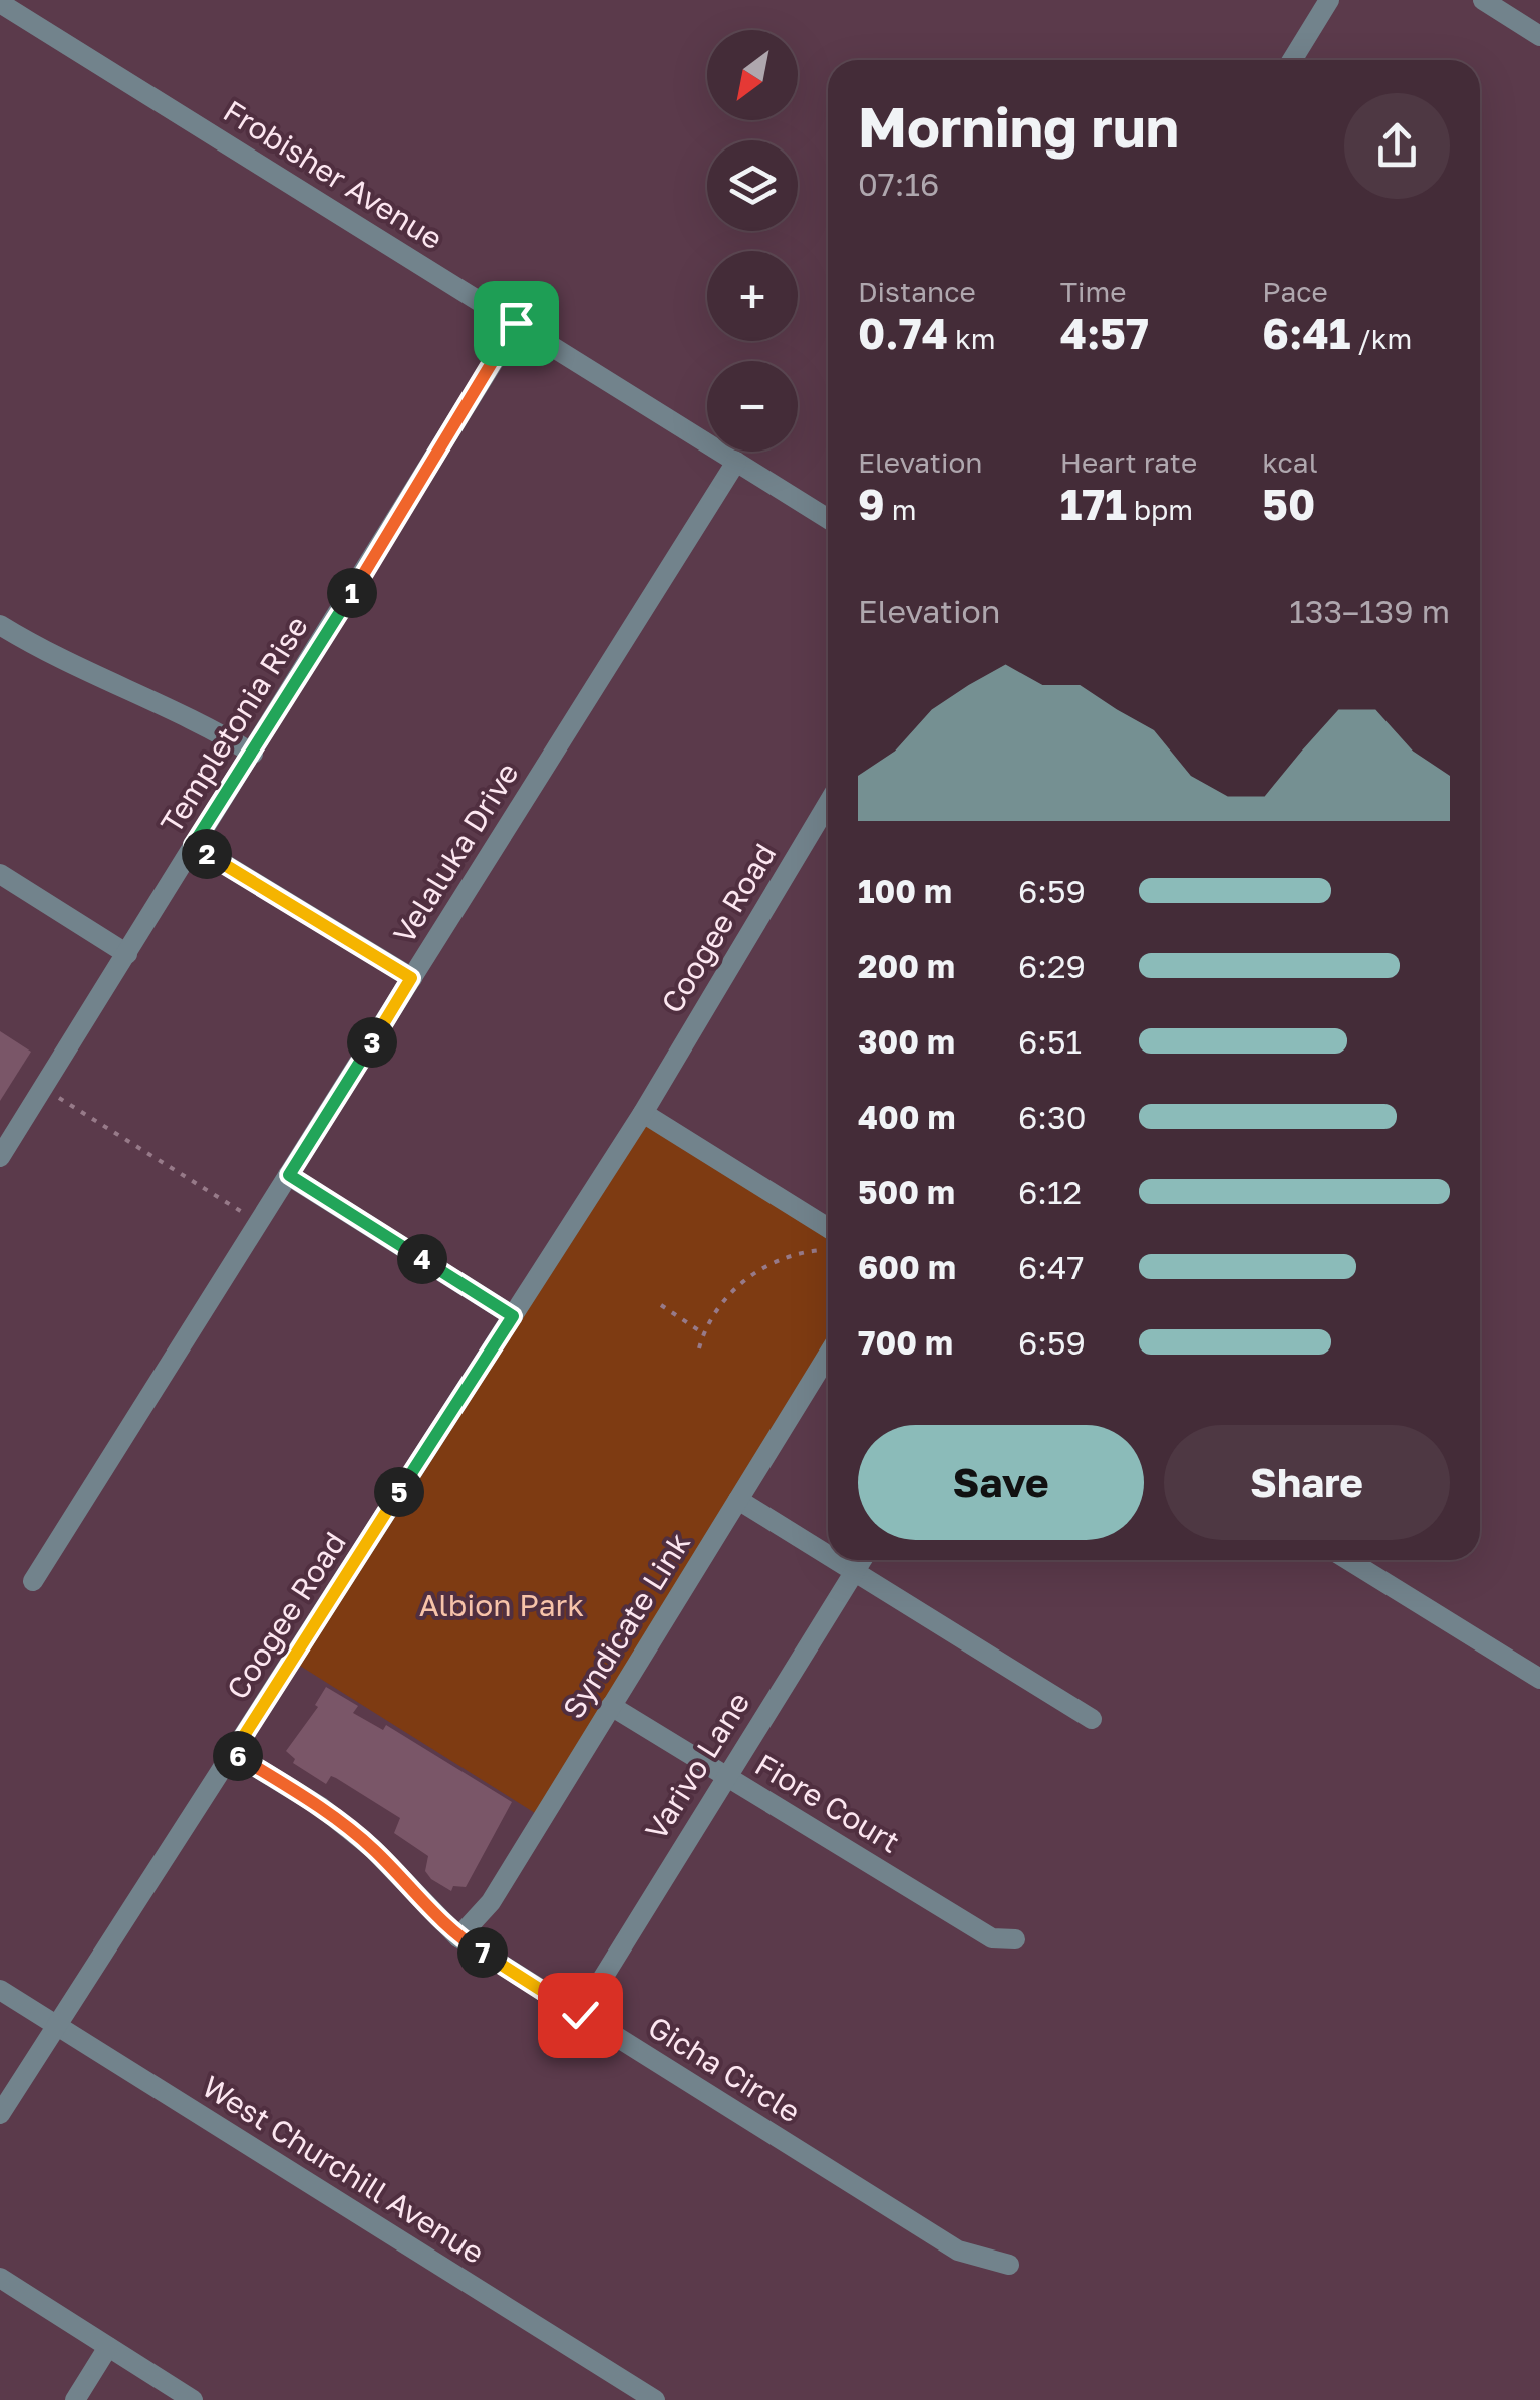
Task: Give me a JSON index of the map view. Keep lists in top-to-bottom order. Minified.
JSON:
{"streets":{"street":["Frobisher Avenue","Templetonia Rise","Velaluka Drive","Coogee Road","Syndicate Link","Varivo Lane","Fiore Court","Gicha Circle","West Churchill Avenue"]},"crossings":[["Frobisher Avenue","Templetonia Rise"],["Frobisher Avenue","Velaluka Drive"],["Coogee Road","Gicha Circle"],["Coogee Road","West Churchill Avenue"],["Syndicate Link","Fiore Court"],["Syndicate Link","Gicha Circle"],["Varivo Lane","Fiore Court"],["Varivo Lane","Gicha Circle"]],"parks":["Albion Park"],"north":"bottom left","page":{"map_buttons":["+","−"],"heading":["Morning run","07:16"],"stats":[["Distance","0.74 km"],["Time","4:57"],["Pace","6:41 /km"],["Elevation","9 m"],["Heart rate","171 bpm"],["kcal","50"]],"pins":["1","2","3","4","5","6","7"],"chart":["Elevation","133–139 m"],"list":[{"name":"100 m","note":"6:59"},{"name":"200 m","note":"6:29"},{"name":"300 m","note":"6:51"},{"name":"400 m","note":"6:30"},{"name":"500 m","note":"6:12"},{"name":"600 m","note":"6:47"},{"name":"700 m","note":"6:59"}],"buttons":["Save","Share"]}}
